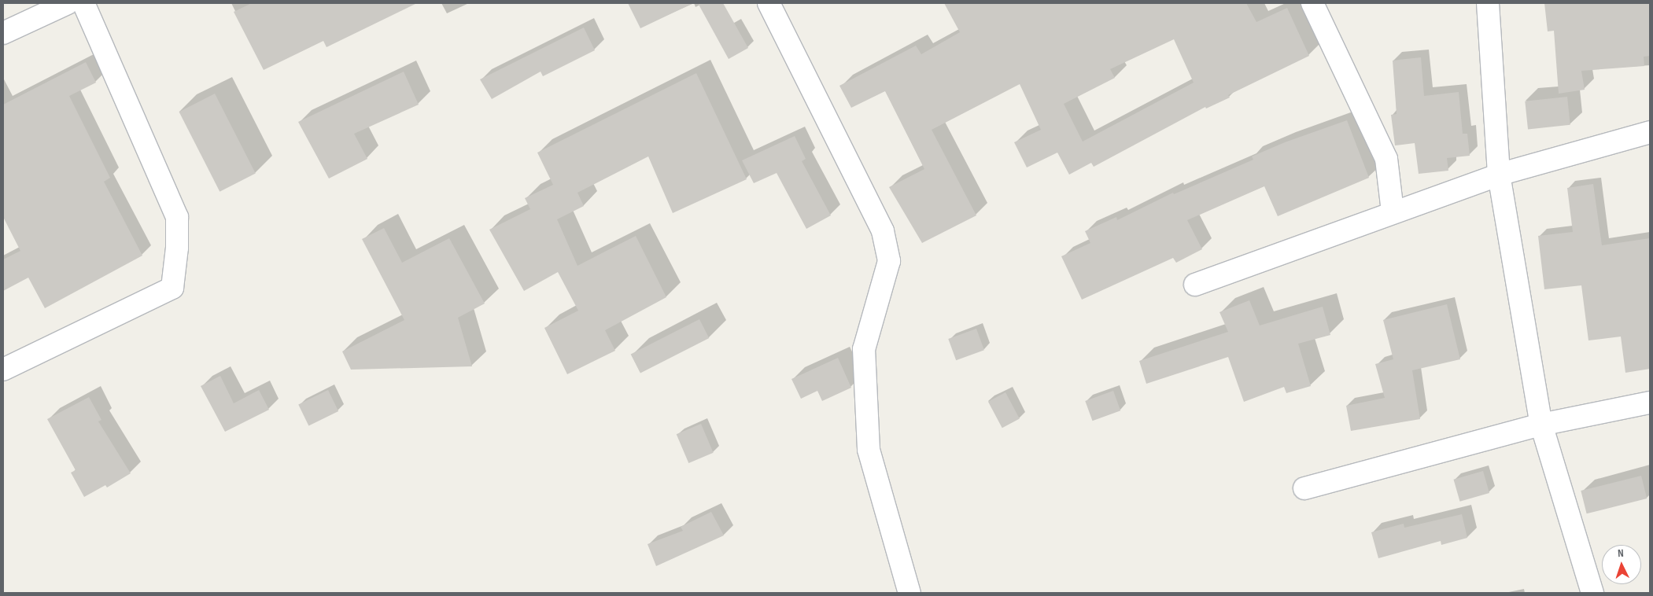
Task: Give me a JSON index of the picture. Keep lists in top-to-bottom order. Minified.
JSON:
{"north":"top"}
